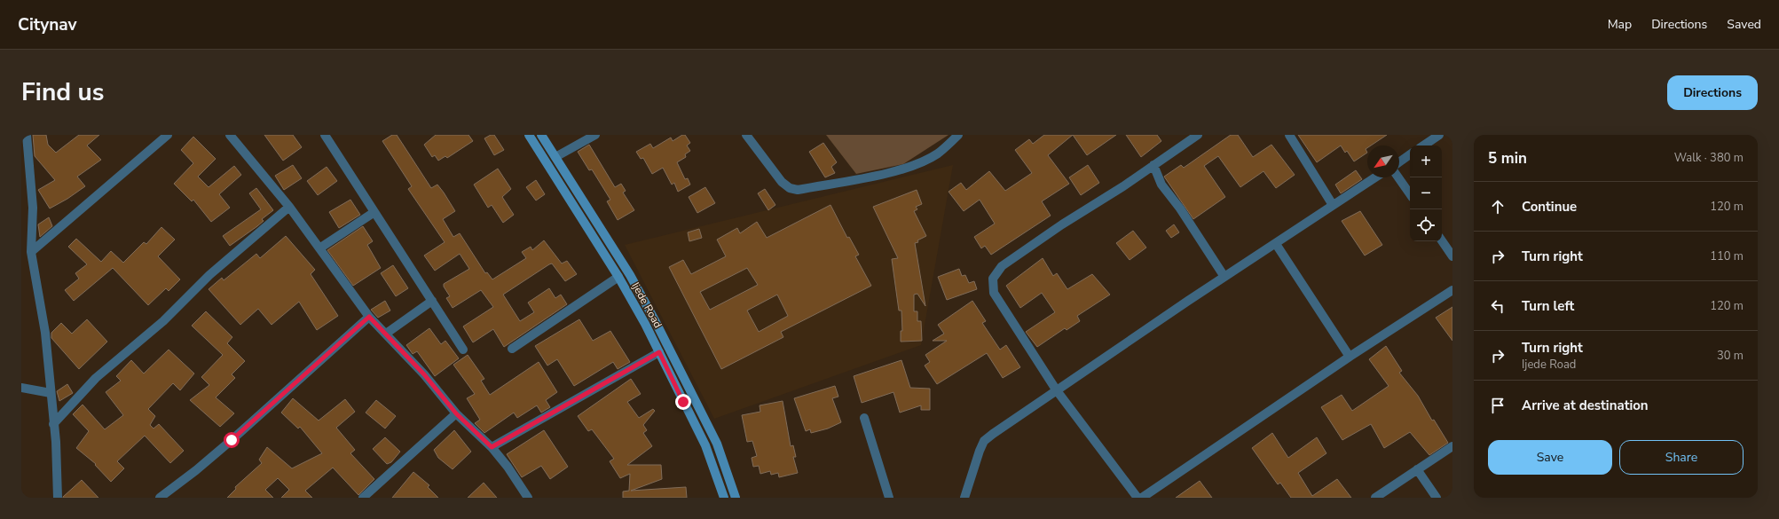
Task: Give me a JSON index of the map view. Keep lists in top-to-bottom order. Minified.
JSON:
{"streets":{"main road":["Ijede Road"]},"north":"bottom left","page":{"header":"Citynav","nav":["Map","Directions","Saved"],"title":"Find us","buttons":["Directions",["Save","Share"]],"heading":["5 min","Walk · 380 m"],"map_buttons":["+","−"],"list":[["Continue","120 m"],["Turn right","110 m"],["Turn left","120 m"],["Turn right","Ijede Road","30 m"],"Arrive at destination"]}}
